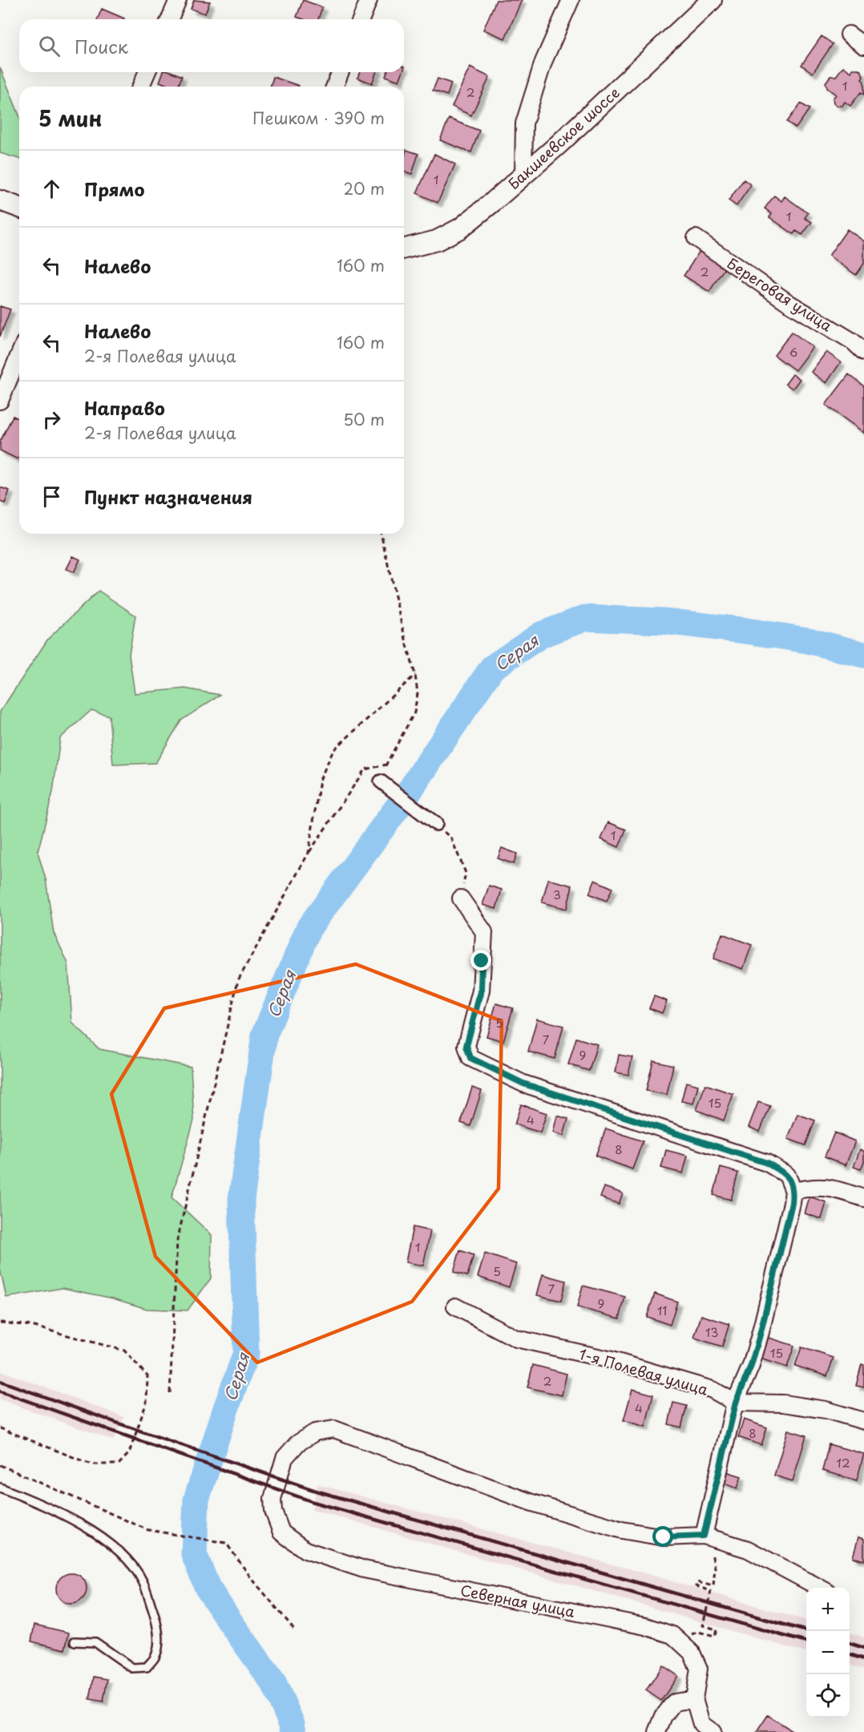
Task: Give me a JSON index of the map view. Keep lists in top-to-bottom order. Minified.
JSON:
{"streets":{"street":["Бакшеевское шоссе","Береговая улица","1-я Полевая улица","Северная улица"]},"water":["Серая"],"house_numbers":["1","2","1","1","2","6","1","3","5","7","9","15","4","8","1","5","7","9","11","13","15","2","4","8","12"],"page":{"search":"Поиск","heading":["5 мин","Пешком · 390 m"],"list":[["Прямо","20 m"],["Налево","160 m"],["Налево","2-я Полевая улица","160 m"],["Направо","2-я Полевая улица","50 m"],"Пункт назначения"],"map_buttons":["+","−"]}}
